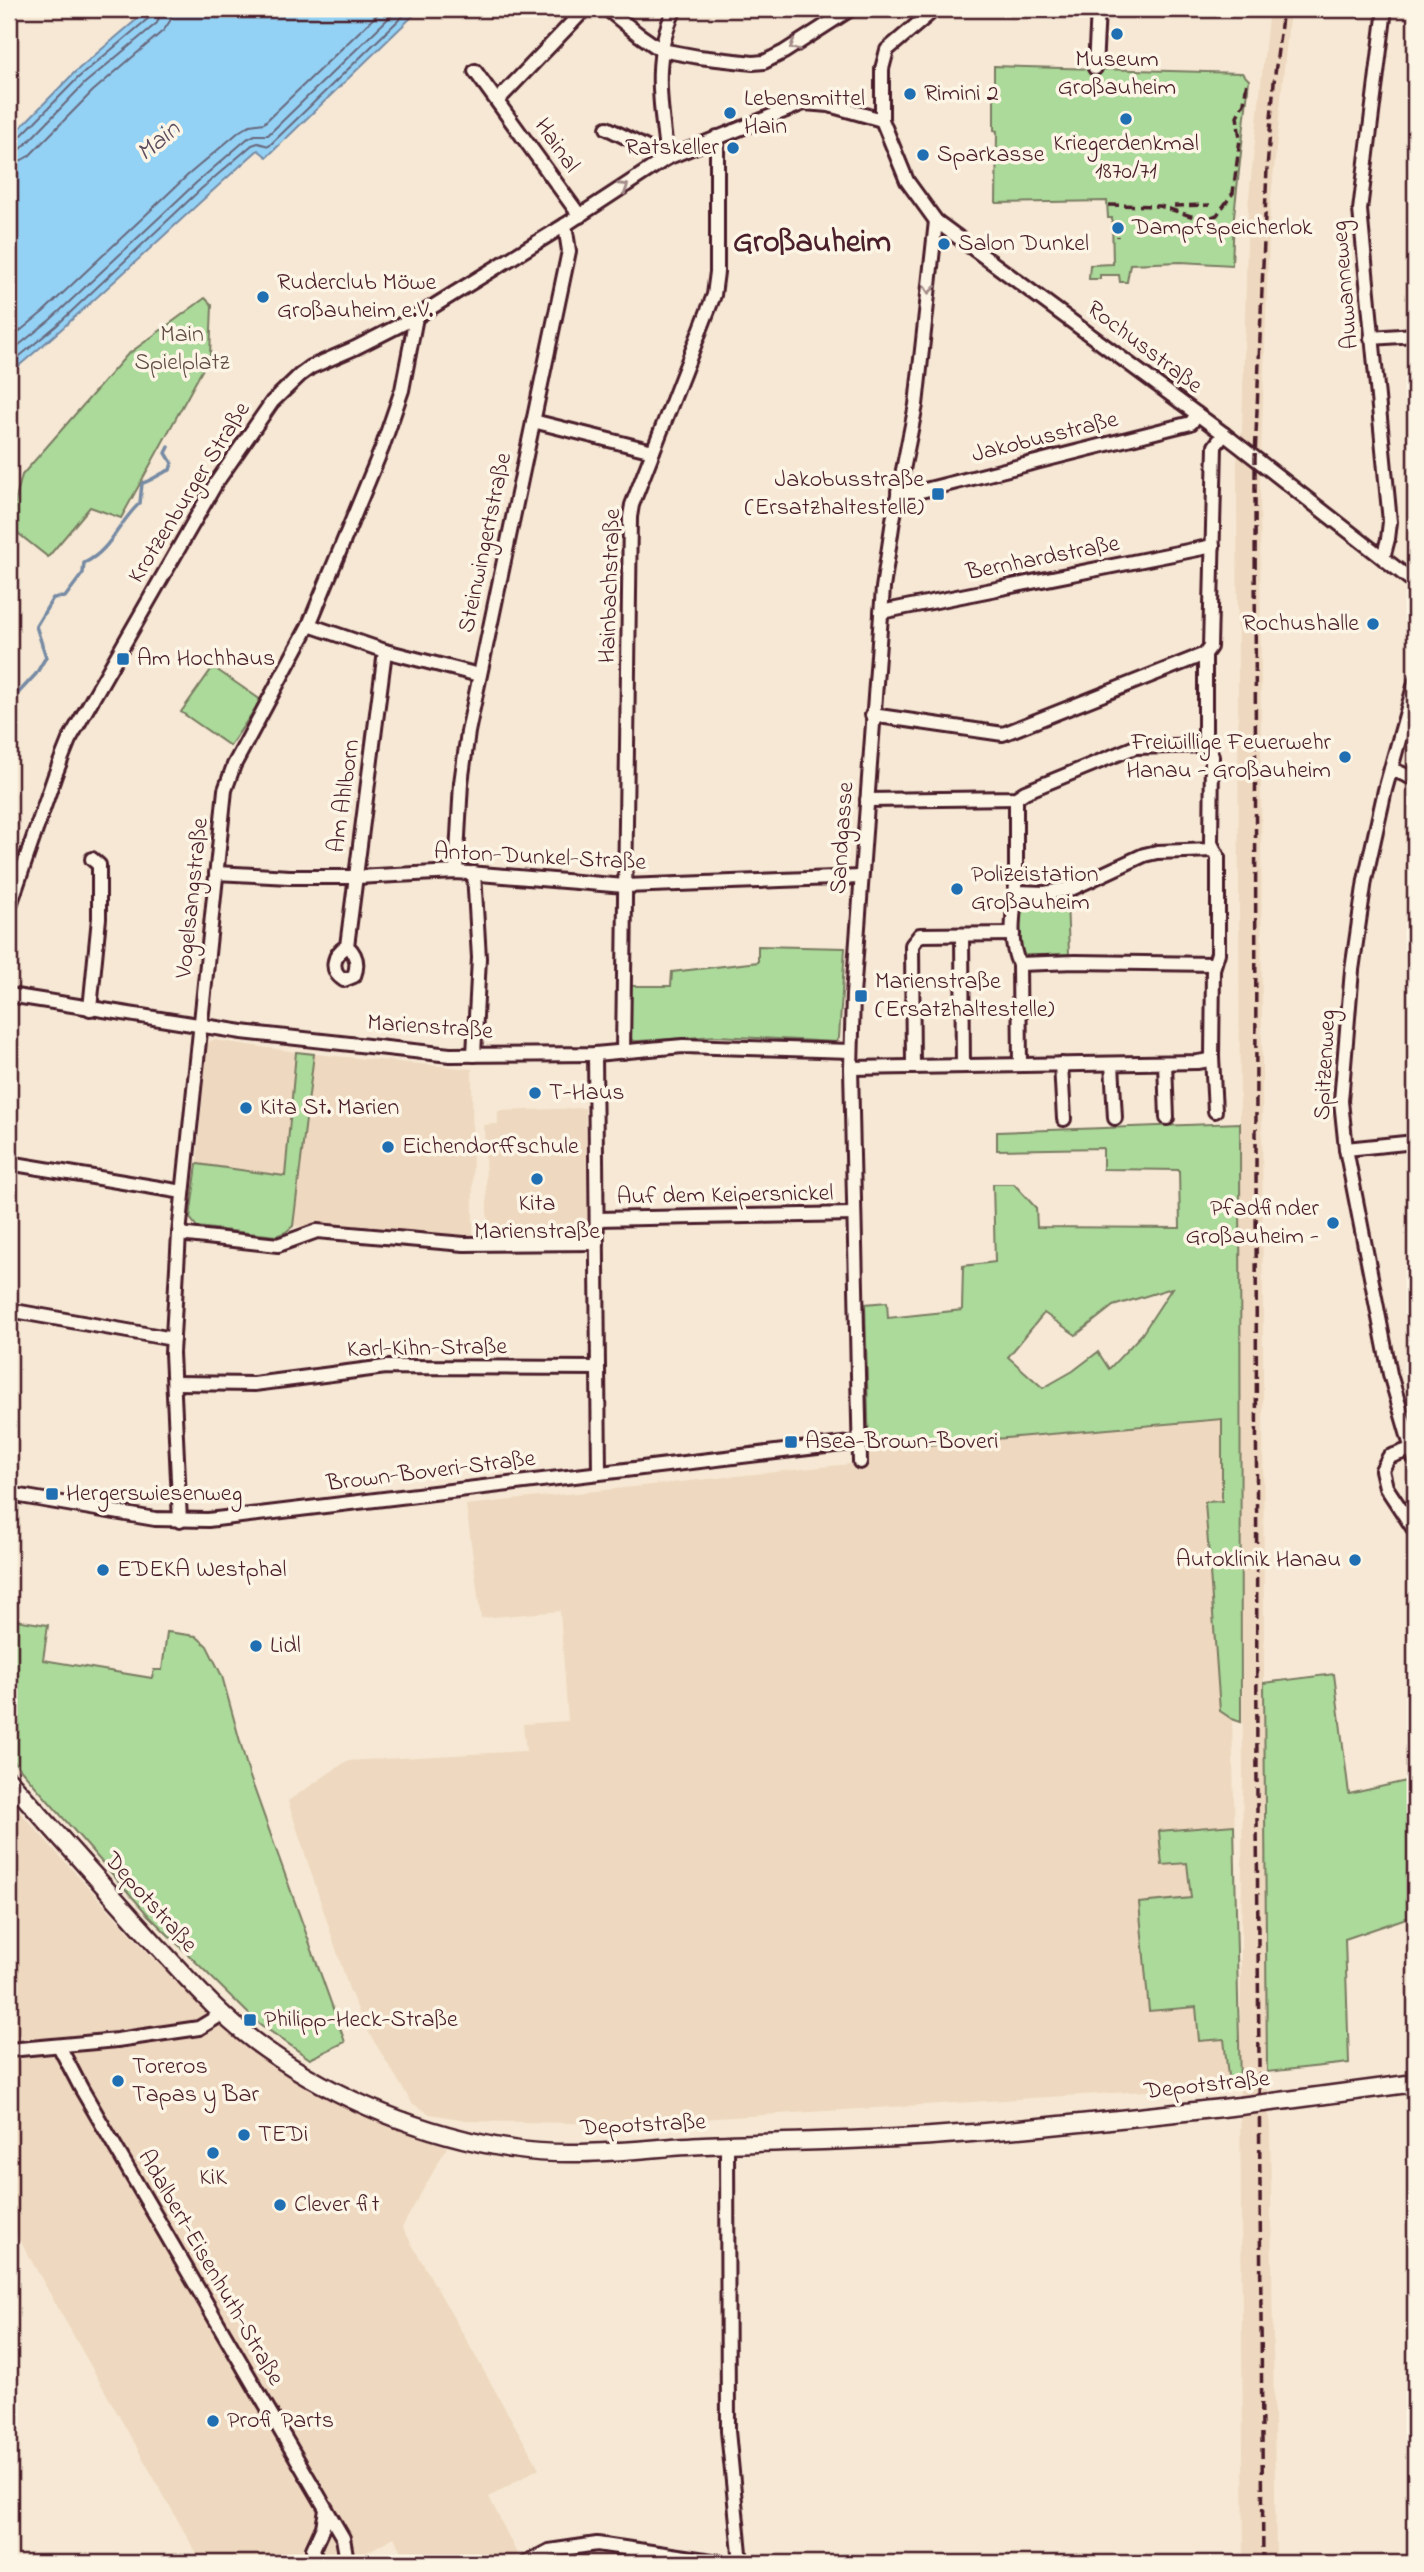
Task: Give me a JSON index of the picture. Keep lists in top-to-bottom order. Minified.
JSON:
{"streets":{"main road":["Depotstraße"],"street":["Hainal","Auwanneweg","Rochusstraße","Jakobusstraße","Krotzenburger Straße","Steinwingertstraße","Bernhardstraße","Hainbachstraße","Am Ahlborn","Sandgasse","Anton-Dunkel-Straße","Vogelsangstraße","Marienstraße","Spitzenweg","Auf dem Keipersnickel","Karl-Kihn-Straße","Brown-Boveri-Straße","Adalbert-Eisenhuth-Straße"]},"crossings":[["Hainal","Krotzenburger Straße"],["Auwanneweg","Rochusstraße"],["Rochusstraße","Jakobusstraße"],["Rochusstraße","Krotzenburger Straße"],["Rochusstraße","Sandgasse"],["Jakobusstraße","Sandgasse"],["Krotzenburger Straße","Steinwingertstraße"],["Krotzenburger Straße","Hainbachstraße"],["Krotzenburger Straße","Vogelsangstraße"],["Steinwingertstraße","Anton-Dunkel-Straße"],["Bernhardstraße","Sandgasse"],["Hainbachstraße","Anton-Dunkel-Straße"],["Hainbachstraße","Marienstraße"],["Am Ahlborn","Anton-Dunkel-Straße"],["Sandgasse","Anton-Dunkel-Straße"],["Sandgasse","Marienstraße"],["Sandgasse","Auf dem Keipersnickel"],["Sandgasse","Brown-Boveri-Straße"],["Anton-Dunkel-Straße","Vogelsangstraße"],["Vogelsangstraße","Marienstraße"],["Vogelsangstraße","Karl-Kihn-Straße"],["Vogelsangstraße","Brown-Boveri-Straße"]],"districts":["Großauheim"],"water":["Main"],"parks":["Main Spielplatz"],"places":{"other":["Museum Großauheim","Rimini 2","Lebensmittel Hain","Kriegerdenkmal 1870/71","Ratskeller","Sparkasse","Dampfspeicherlok","Salon Dunkel","Ruderclub Möwe Großauheim e.V.","Rochushalle","Freiwillige Feuerwehr Hanau - Großauheim","Polizeistation Großauheim","T-Haus","Kita St. Marien","Eichendorffschule","Kita Marienstraße","Pfadfinder Großauheim -","Autoklinik Hanau","EDEKA Westphal","Lidl","Toreros Tapas y Bar","TEDi","KiK","Clever fit","Profi Parts"],"transit":["Jakobusstraße (Ersatzhaltestelle)","Am Hochhaus","Marienstraße (Ersatzhaltestelle)","Asea-Brown-Boveri","Hergerswiesenweg","Philipp-Heck-Straße"]}}
